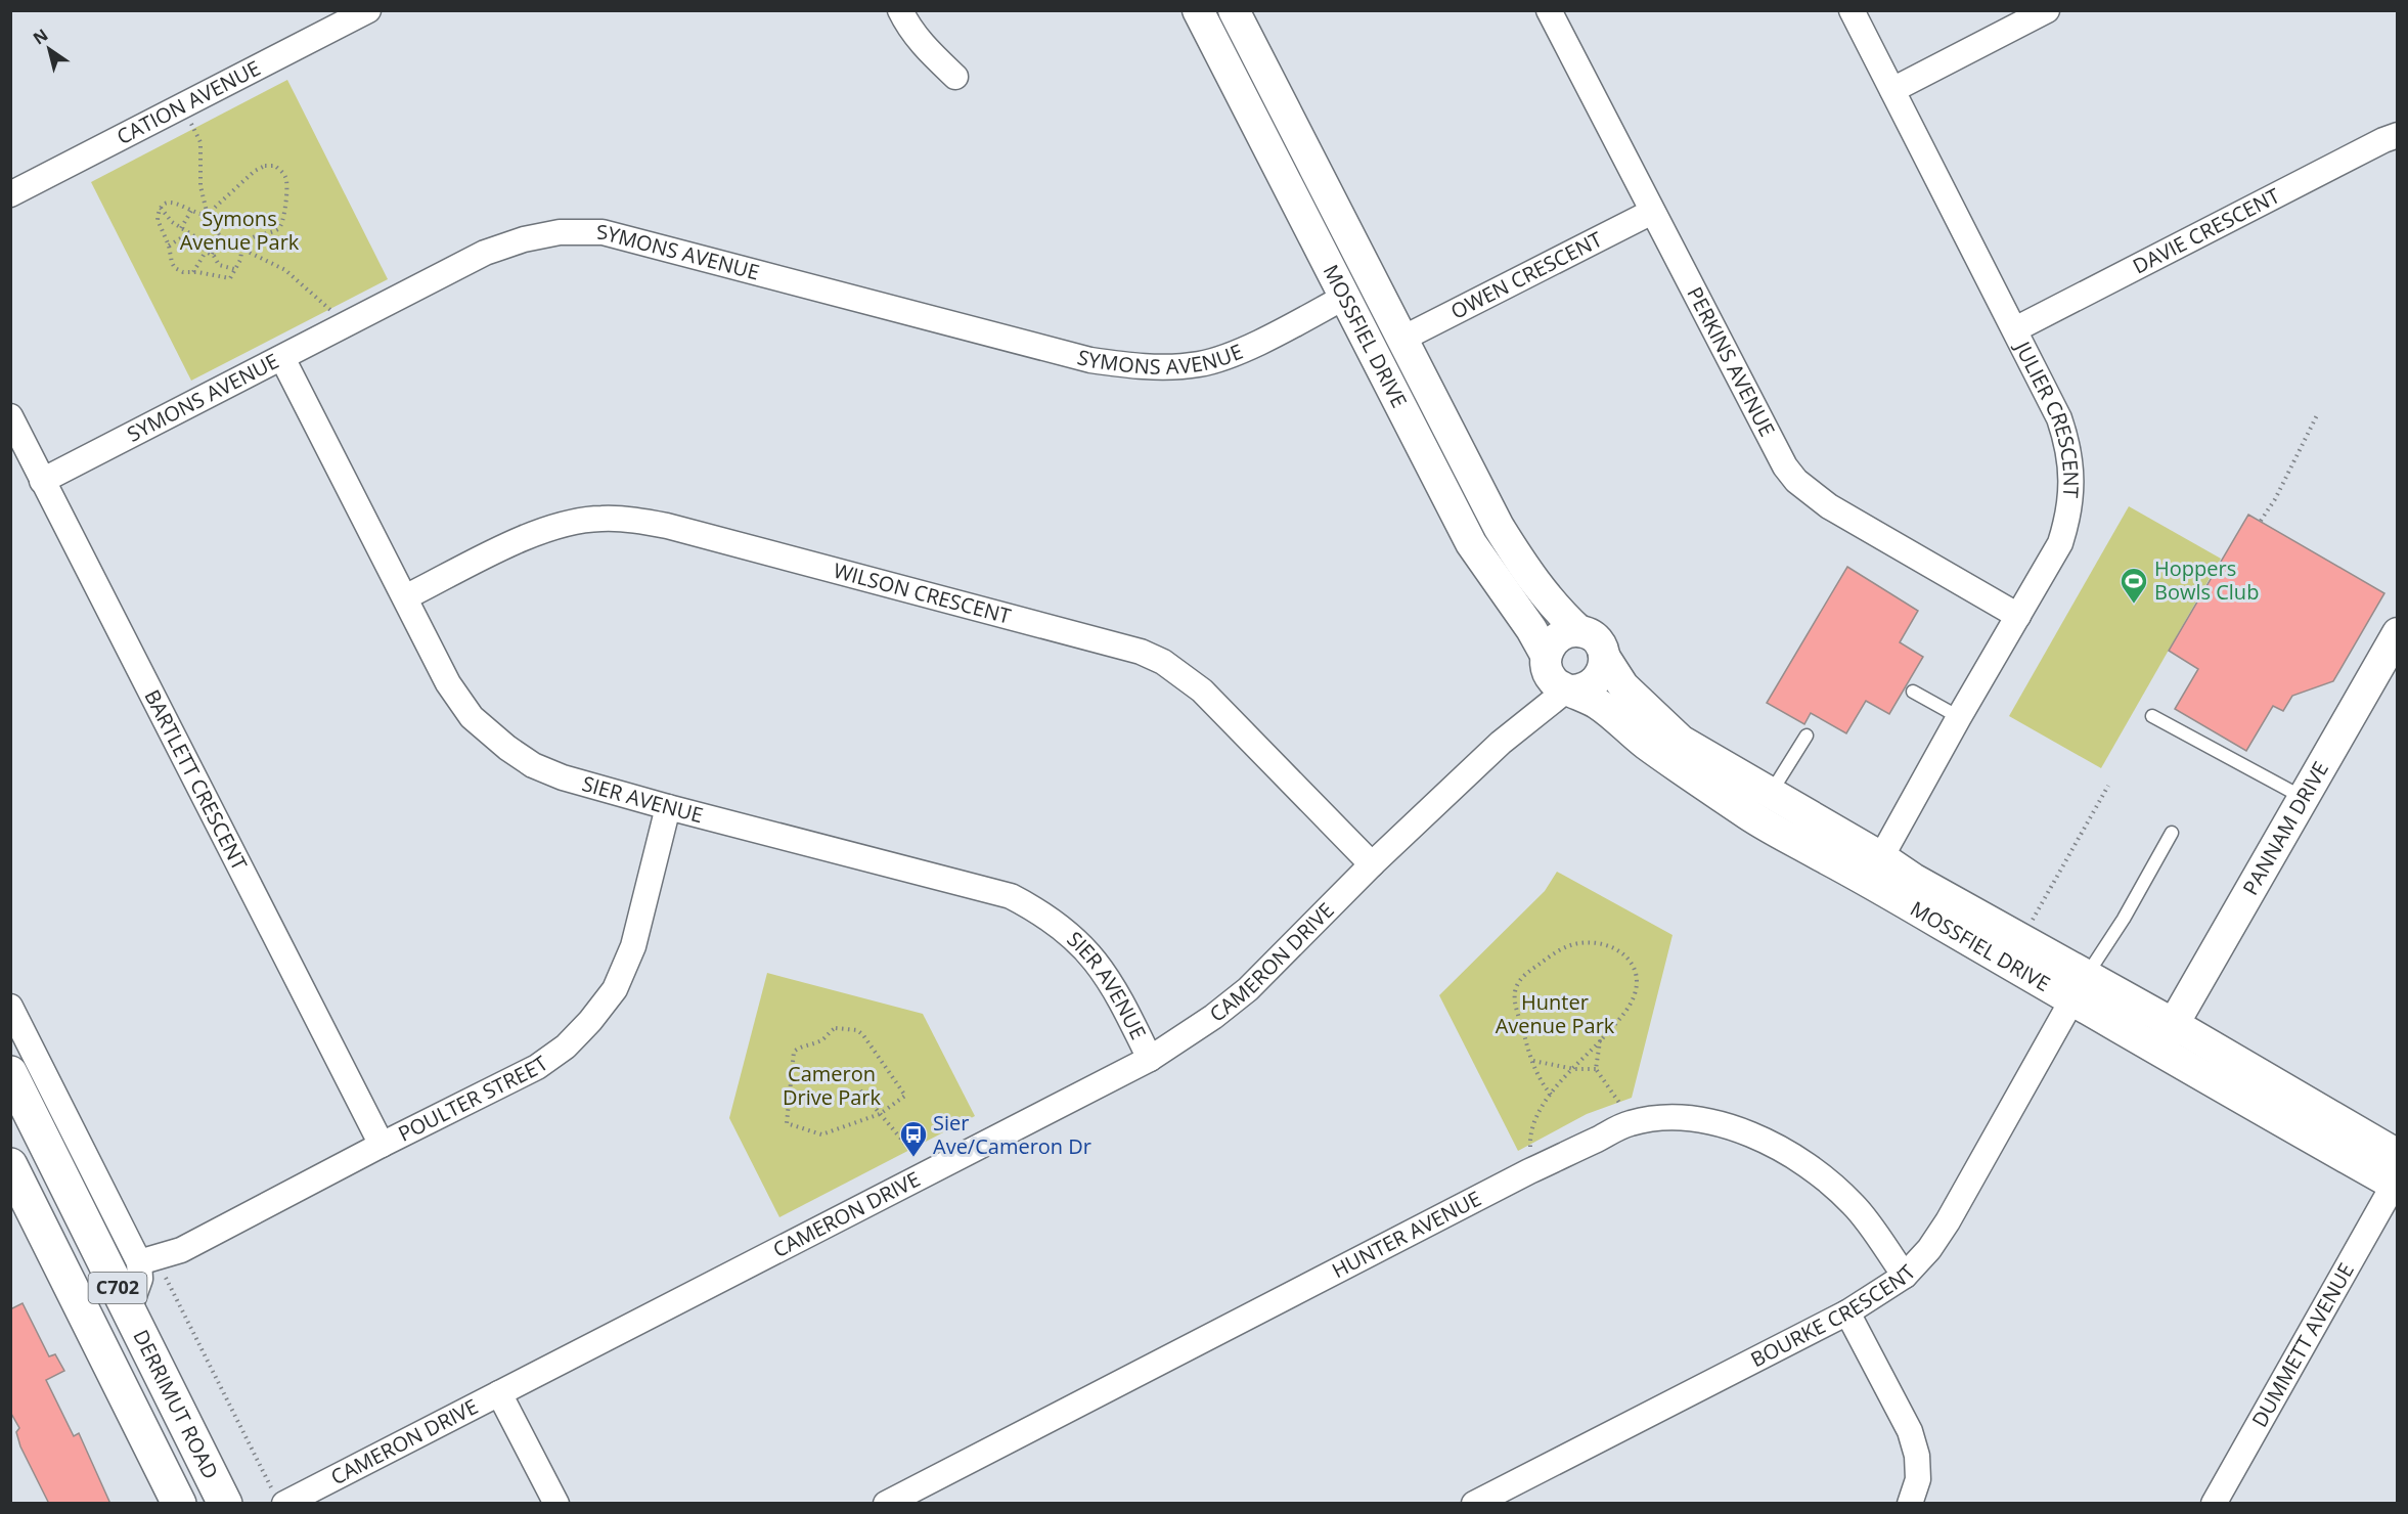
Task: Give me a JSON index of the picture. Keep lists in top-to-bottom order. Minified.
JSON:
{"streets":{"highway":["C702","DERRIMUT ROAD"],"street":["CATION AVENUE","DAVIE CRESCENT","SYMONS AVENUE","OWEN CRESCENT","MOSSFIEL DRIVE","PERKINS AVENUE","JULIER CRESCENT","WILSON CRESCENT","BARTLETT CRESCENT","SIER AVENUE","PANNAM DRIVE","CAMERON DRIVE","POULTER STREET","HUNTER AVENUE","BOURKE CRESCENT","DUMMETT AVENUE"]},"crossings":[["DAVIE CRESCENT","JULIER CRESCENT"],["SYMONS AVENUE","MOSSFIEL DRIVE"],["SYMONS AVENUE","BARTLETT CRESCENT"],["SYMONS AVENUE","SIER AVENUE"],["OWEN CRESCENT","MOSSFIEL DRIVE"],["OWEN CRESCENT","PERKINS AVENUE"],["MOSSFIEL DRIVE","JULIER CRESCENT"],["MOSSFIEL DRIVE","PANNAM DRIVE"],["MOSSFIEL DRIVE","CAMERON DRIVE"],["MOSSFIEL DRIVE","BOURKE CRESCENT"],["MOSSFIEL DRIVE","DUMMETT AVENUE"],["PERKINS AVENUE","JULIER CRESCENT"],["WILSON CRESCENT","SIER AVENUE"],["WILSON CRESCENT","CAMERON DRIVE"],["BARTLETT CRESCENT","POULTER STREET"],["SIER AVENUE","CAMERON DRIVE"],["SIER AVENUE","POULTER STREET"],["HUNTER AVENUE","BOURKE CRESCENT"]],"parks":["Symons Avenue Park","Hunter Avenue Park","Cameron Drive Park"],"places":{"sports":["Hoppers Bowls Club"],"bus stop":["Sier Ave/Cameron Dr"]},"north":"top left"}
